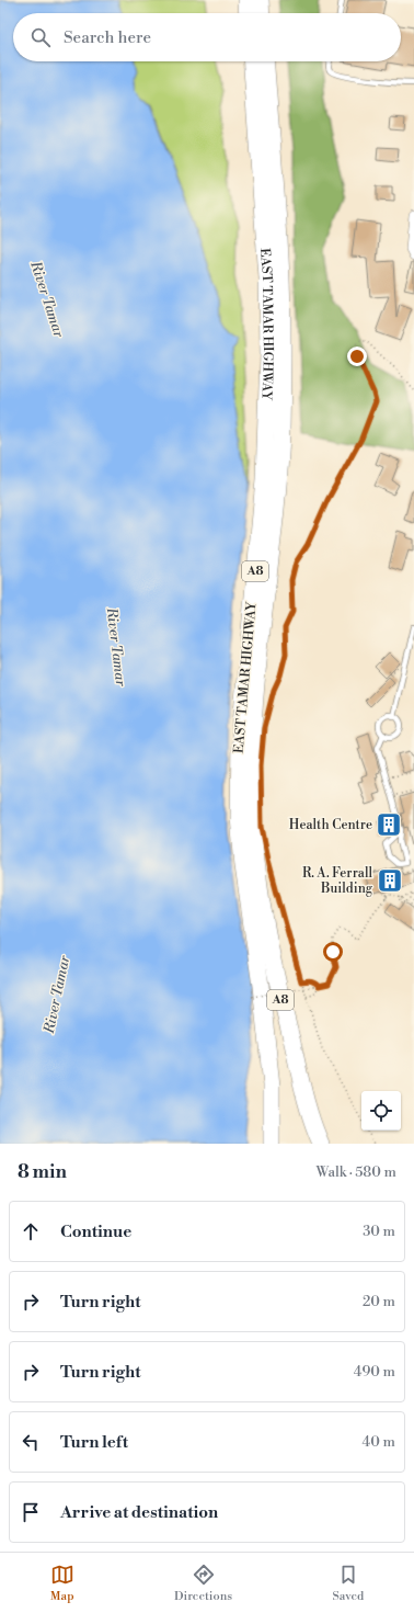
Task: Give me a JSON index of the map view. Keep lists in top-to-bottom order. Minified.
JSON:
{"streets":{"highway":["EAST TAMAR HIGHWAY","A8"]},"crossings":[["EAST TAMAR HIGHWAY","A8"]],"water":["River Tamar"],"places":{"building":["Health Centre","R. A. Ferrall Building"]},"page":{"search":"Search here","heading":["8 min","Walk · 580 m"],"list":[["Continue","30 m"],["Turn right","20 m"],["Turn right","490 m"],["Turn left","40 m"],"Arrive at destination"],"nav":["Map","Directions","Saved"]}}
